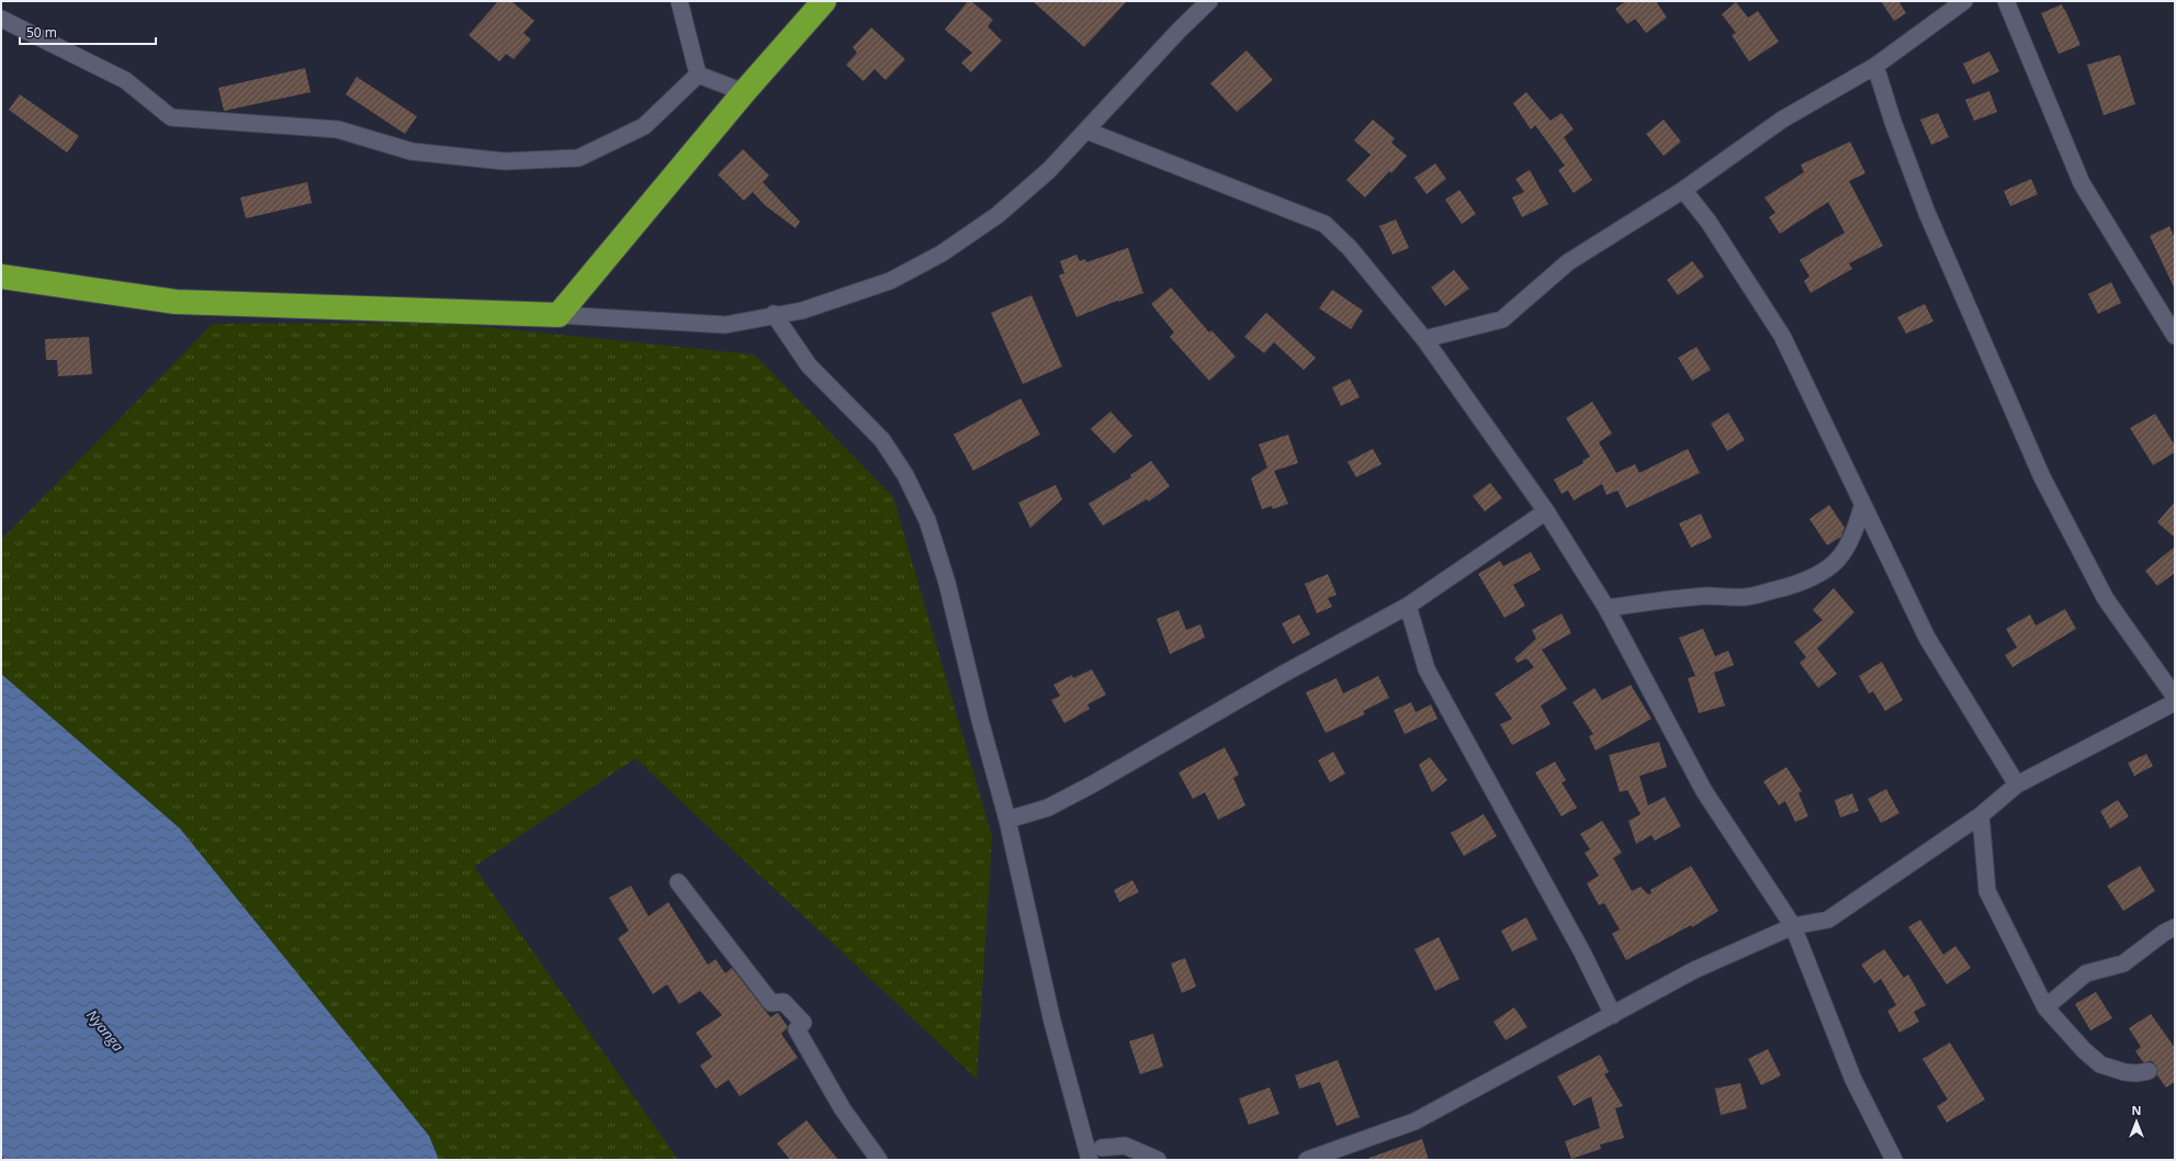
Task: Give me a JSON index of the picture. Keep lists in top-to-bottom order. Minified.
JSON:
{"water":["Nyanga"],"scale_bar":"50 m","north":"top"}
